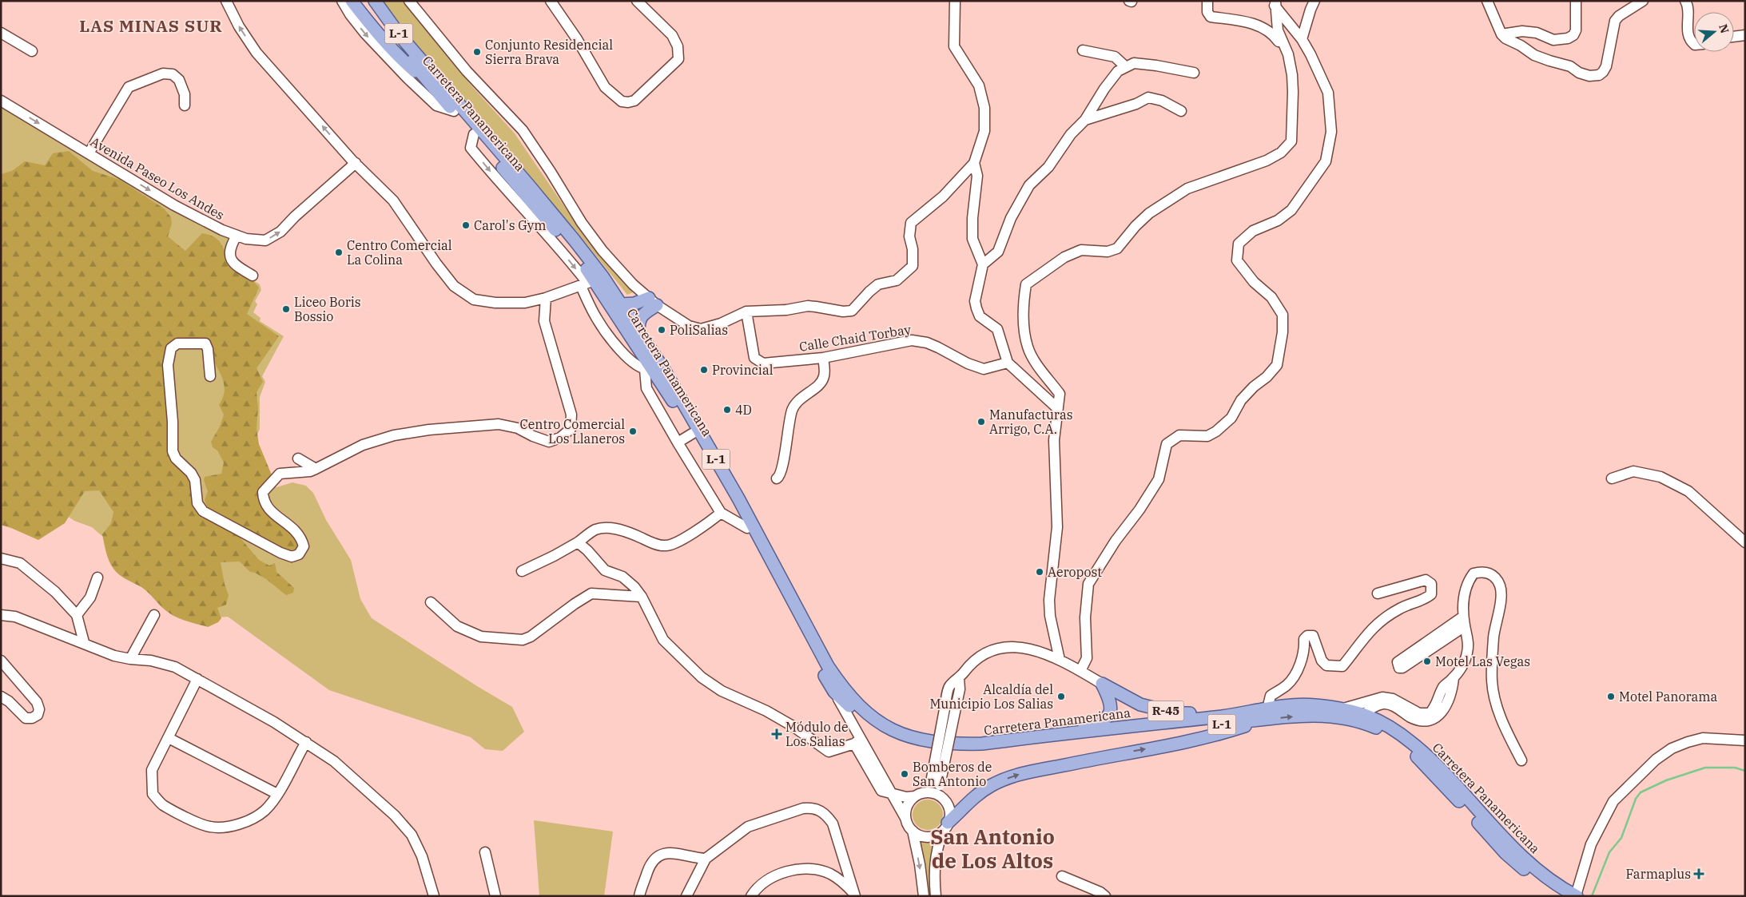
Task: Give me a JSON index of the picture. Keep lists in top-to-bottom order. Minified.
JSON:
{"streets":{"main road":["L-1","Carretera Panamericana","R-45"],"street":["Avenida Paseo Los Andes","Calle Chaid Torbay"]},"crossings":[["L-1","Carretera Panamericana"],["L-1","R-45"],["Carretera Panamericana","R-45"]],"one_way":["Avenida Paseo Los Andes"],"districts":["LAS MINAS SUR","San Antonio de Los Altos"],"places":{"other":["Conjunto Residencial Sierra Brava","Carol's Gym","Centro Comercial La Colina","Liceo Boris Bossio","PoliSalias","Provincial","4D","Manufacturas Arrigo, C.A.","Centro Comercial Los Llaneros","Aeropost","Motel Las Vegas","Alcaldía del Municipio Los Salias","Motel Panorama","Bomberos de San Antonio"],"health":["Módulo de Los Salias","Farmaplus"]},"north":"right"}
